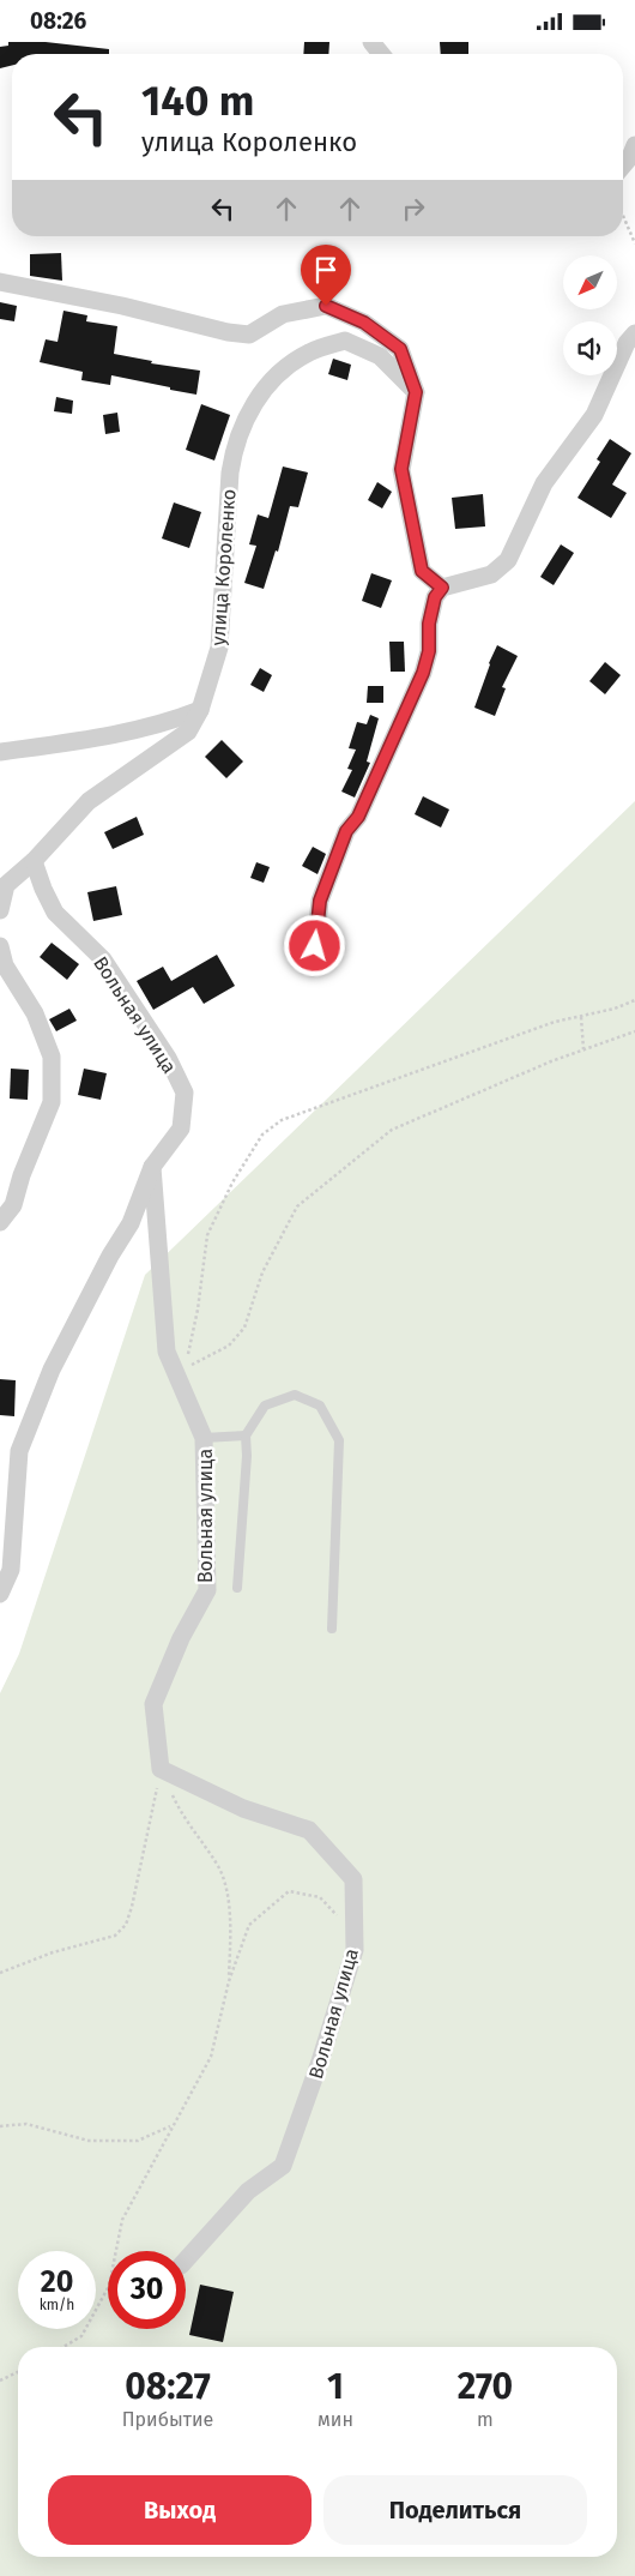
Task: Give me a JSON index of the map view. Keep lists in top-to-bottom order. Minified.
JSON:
{"streets":{"street":["улица Короленко","Вольная улица"]},"crossings":[["улица Короленко","Вольная улица"]],"north":"bottom left","page":{"status":"08:26","turn":["140 m","улица Короленко"],"speed":"20 km/h","limit":"30","eta":["08:27","Прибытие","1","мин","270","m"],"buttons":["Выход","Поделиться"]}}
